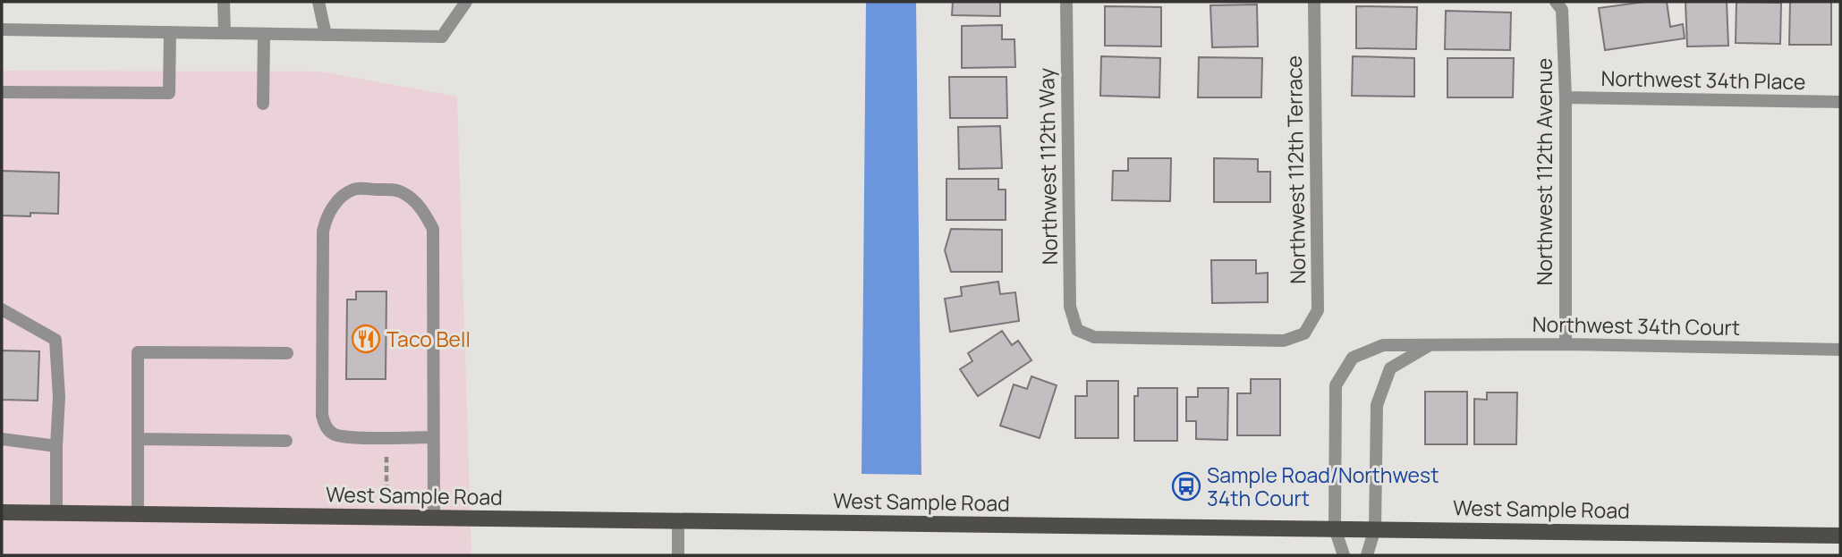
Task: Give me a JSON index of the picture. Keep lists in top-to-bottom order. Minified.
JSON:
{"streets":{"main road":["West Sample Road"],"street":["Northwest 34th Place","Northwest 112th Way","Northwest 112th Terrace","Northwest 112th Avenue","Northwest 34th Court"]},"crossings":[["Northwest 34th Place","Northwest 112th Avenue"],["Northwest 112th Way","Northwest 112th Terrace"],["Northwest 112th Avenue","Northwest 34th Court"],["Northwest 34th Court","West Sample Road"]],"places":{"restaurant":["Taco Bell"],"bus stop":["Sample Road/Northwest 34th Court"]}}
